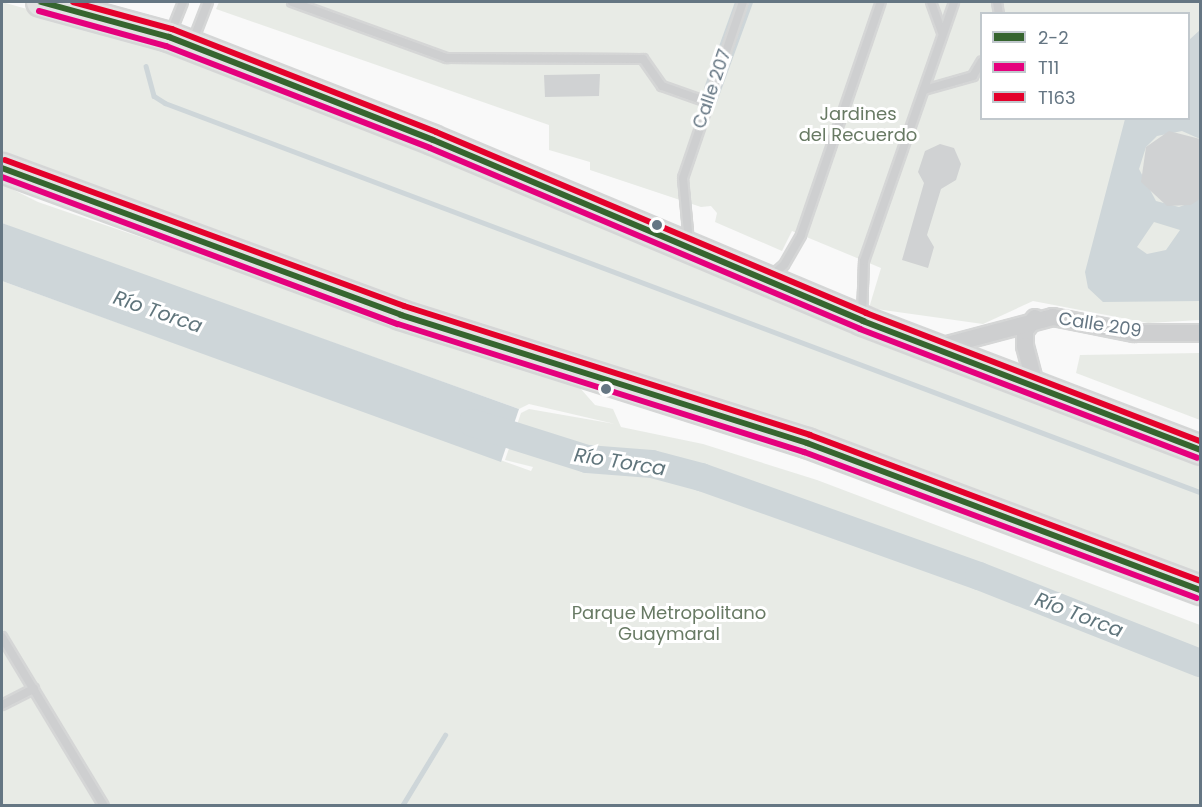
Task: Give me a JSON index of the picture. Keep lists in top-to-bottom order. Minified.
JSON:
{"streets":{"street":["Calle 209"],"lane":["Calle 207"]},"water":["Río Torca"],"parks":["Jardines del Recuerdo","Parque Metropolitano Guaymaral"],"lines":["transit line 2-2","transit line T163","transit line T11"],"legend":["2-2","T11","T163"]}
